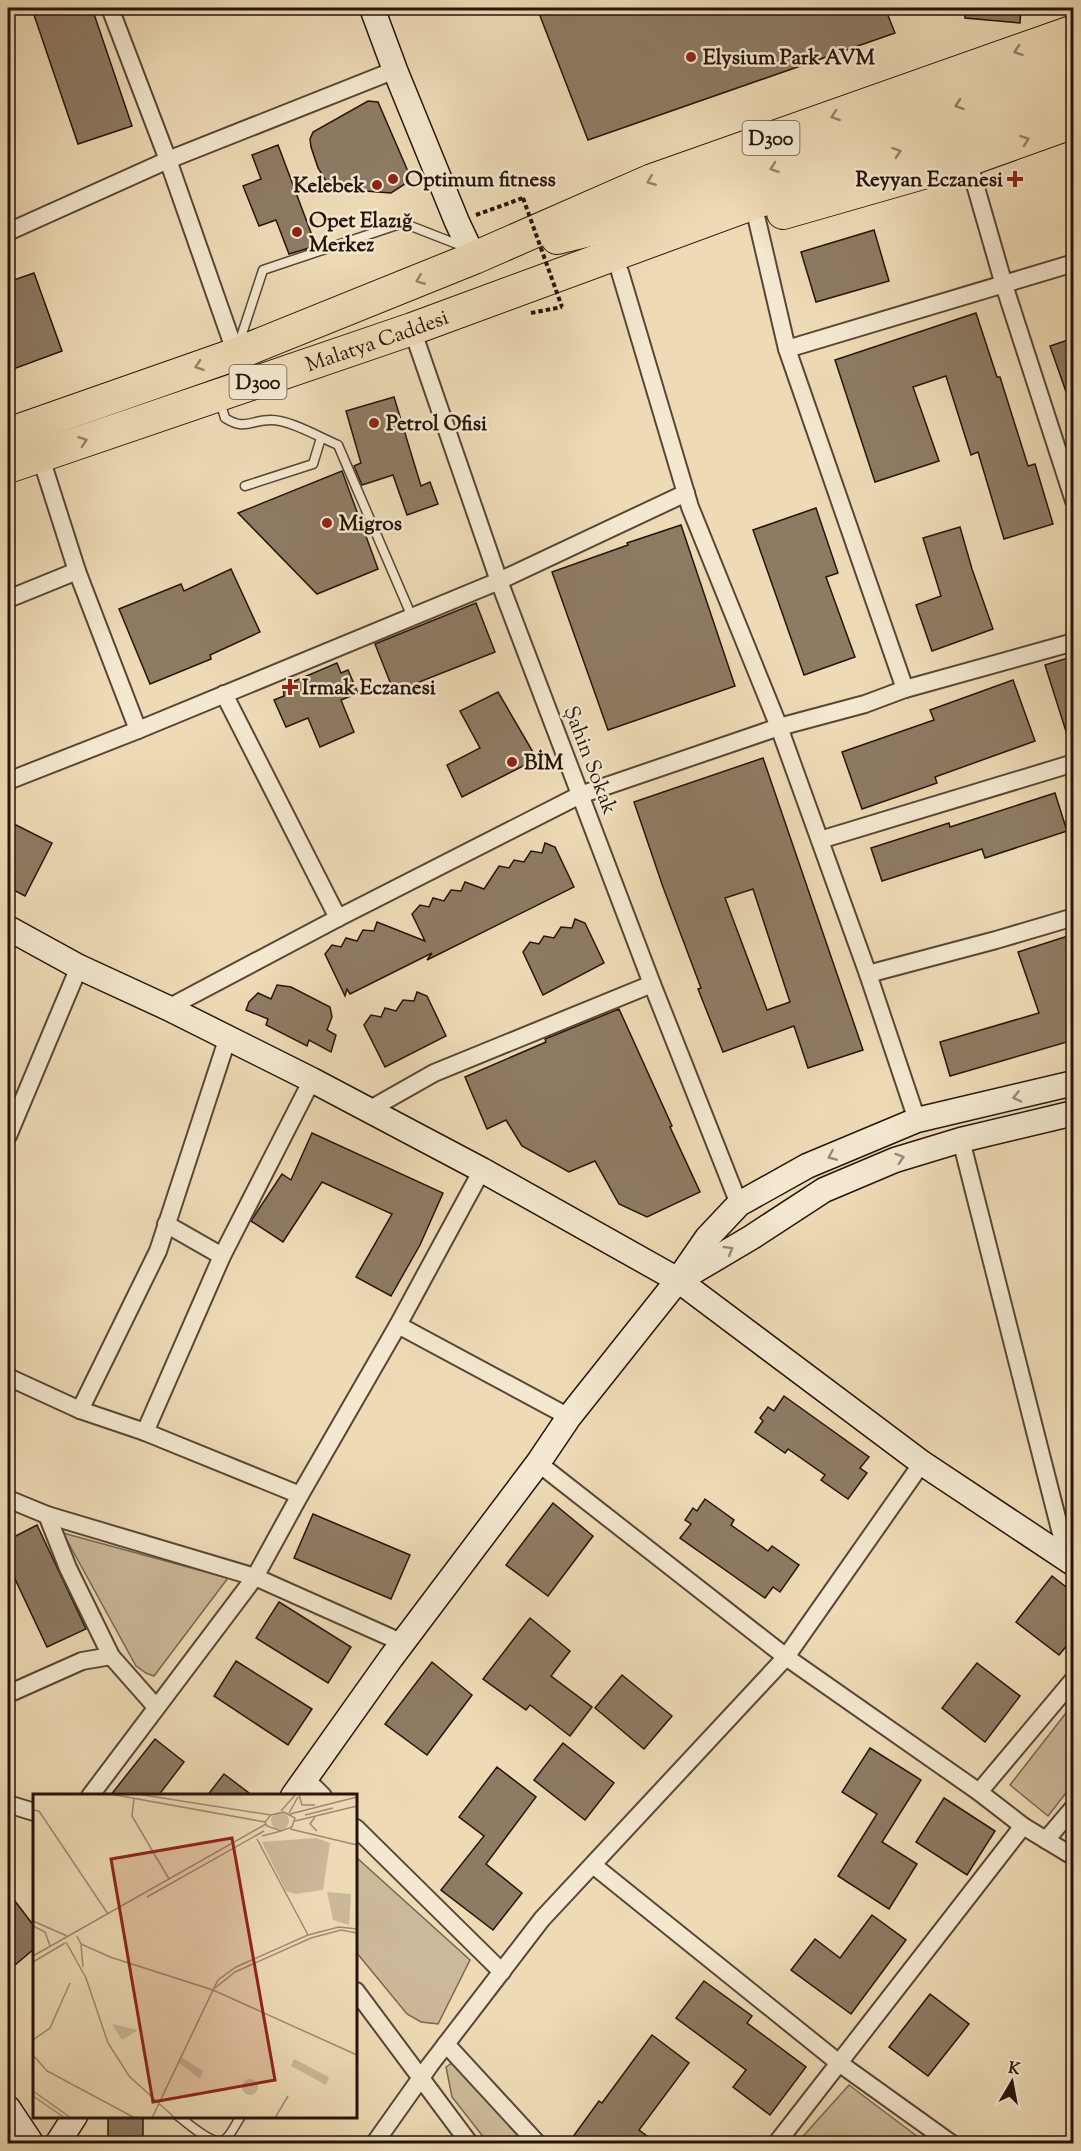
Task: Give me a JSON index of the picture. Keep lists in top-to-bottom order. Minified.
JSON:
{"streets":{"highway":["D300","Malatya Caddesi"],"street":["Şahin Sokak"]},"crossings":[["D300","Malatya Caddesi"],["Malatya Caddesi","Şahin Sokak"]],"places":{"other":["Elysium Park AVM","Optimum fitness","Kelebek","Opet Elazığ Merkez","Petrol Ofisi","Migros","BİM"],"health":["Reyyan Eczanesi","Irmak Eczanesi"]},"north":"top"}
